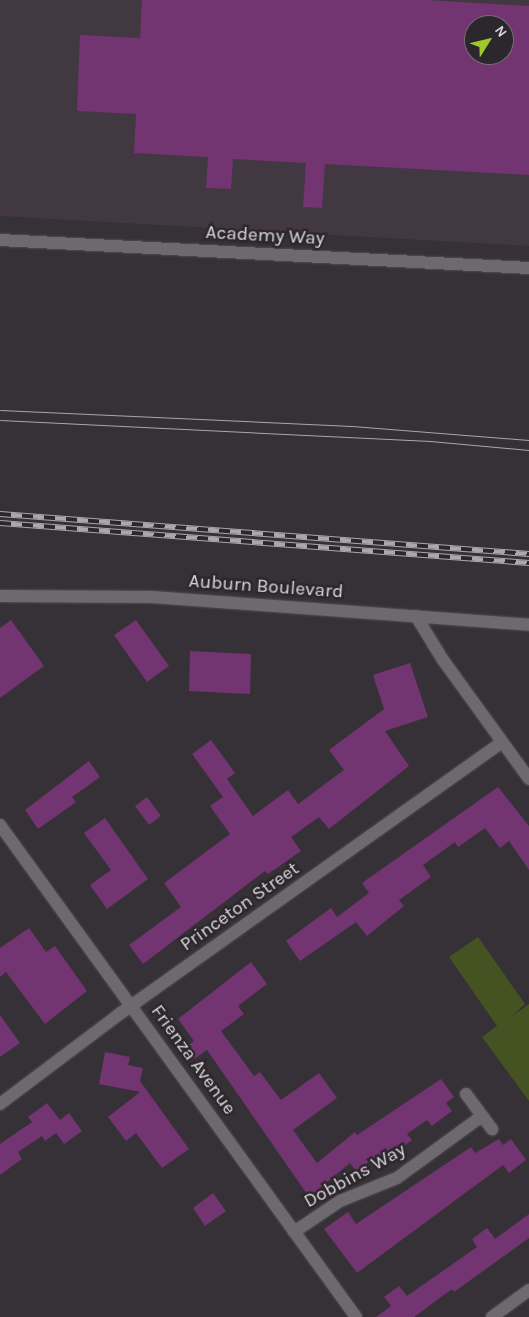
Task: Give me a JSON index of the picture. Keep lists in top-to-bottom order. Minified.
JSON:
{"streets":{"street":["Academy Way","Auburn Boulevard","Princeton Street","Frienza Avenue","Dobbins Way"]},"crossings":[["Princeton Street","Frienza Avenue"],["Frienza Avenue","Dobbins Way"]],"north":"top right"}
